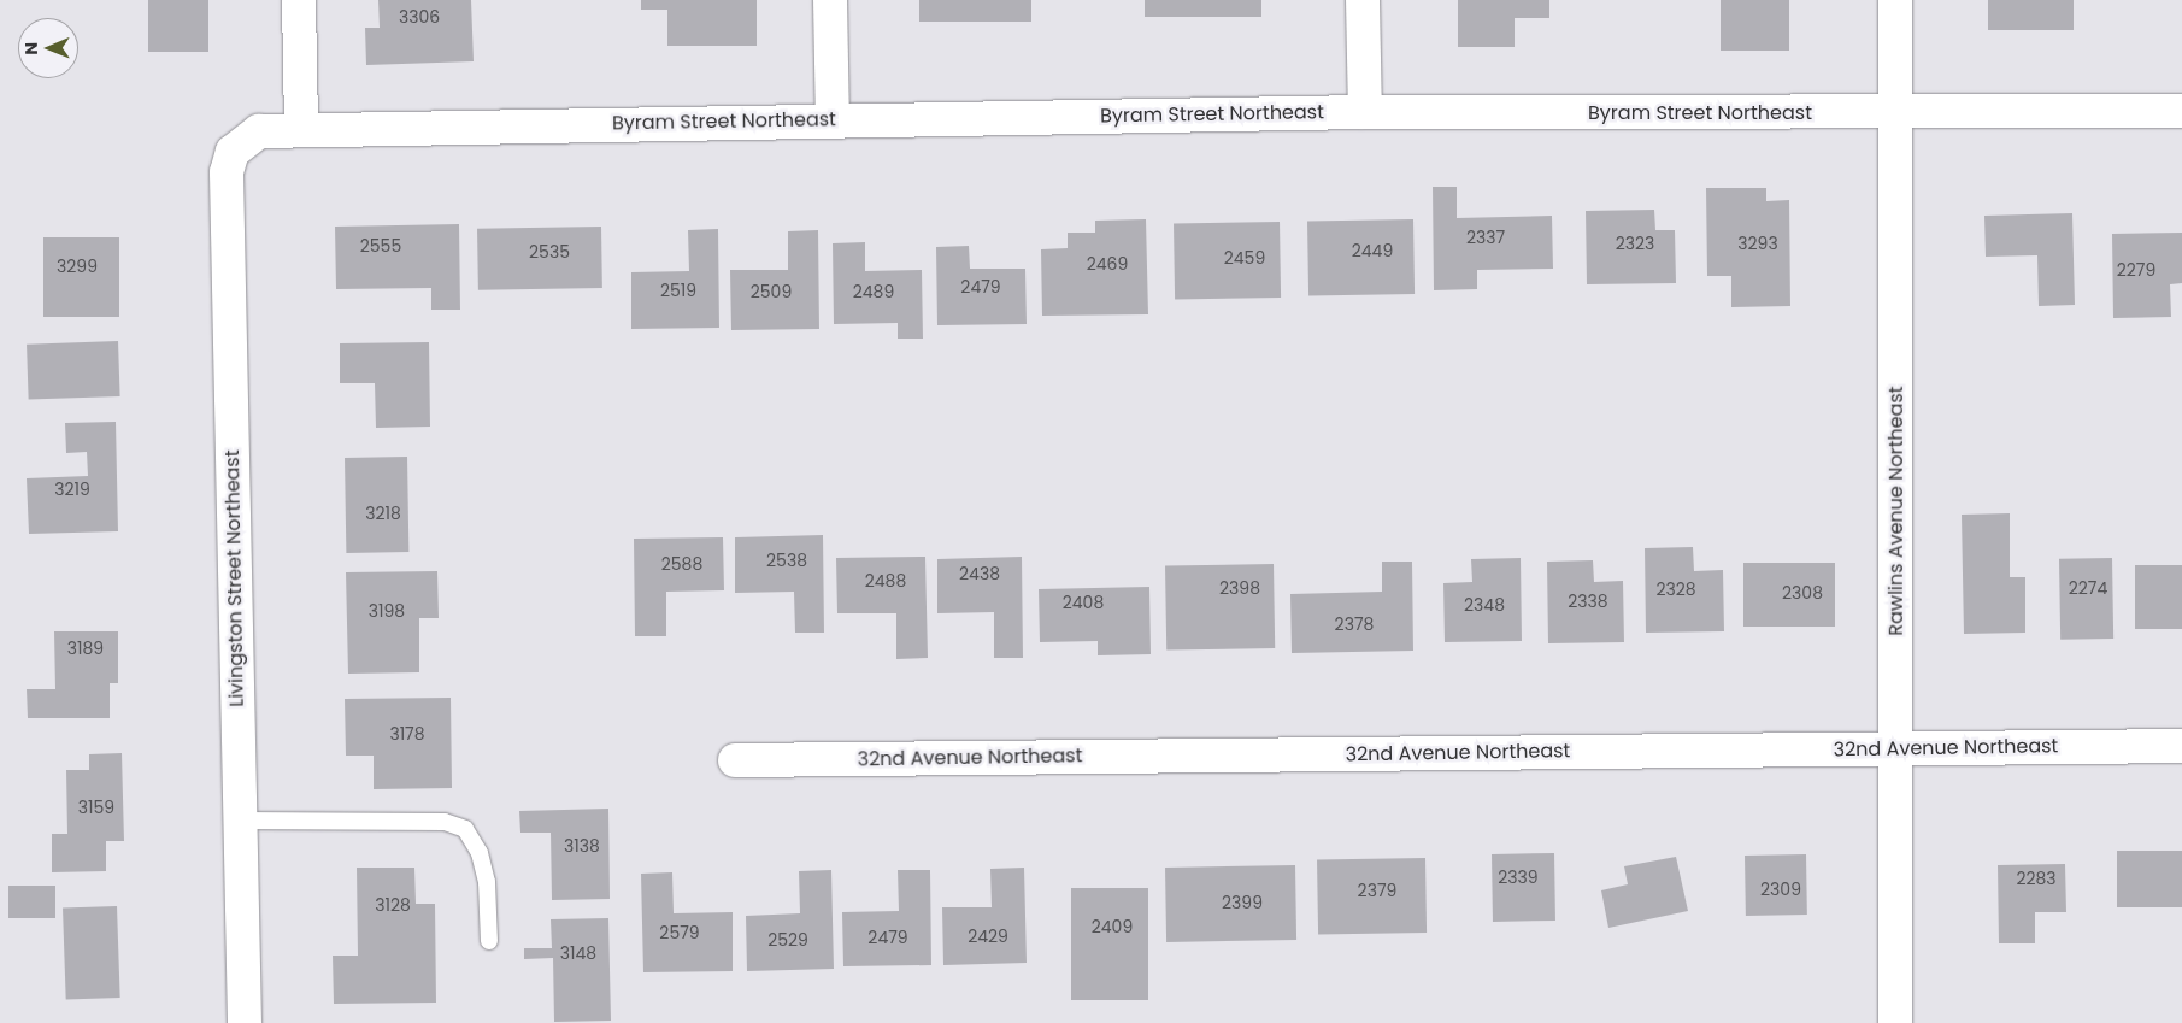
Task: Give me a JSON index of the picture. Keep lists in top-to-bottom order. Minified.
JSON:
{"streets":{"street":["Byram Street Northeast","Rawlins Avenue Northeast","Livingston Street Northeast","32nd Avenue Northeast"]},"crossings":[["Byram Street Northeast","Rawlins Avenue Northeast"],["Byram Street Northeast","Livingston Street Northeast"],["Rawlins Avenue Northeast","32nd Avenue Northeast"]],"house_numbers":["3306","2337","2323","3293","2555","2449","2535","2459","2469","3299","2279","2479","2519","2509","2489","3219","3218","2538","2588","2438","2488","2398","2274","2328","2308","2338","2408","2348","3198","2378","3189","3178","3159","3138","2339","2283","2309","2379","2399","3128","2409","2579","2429","2479","2529","3148"],"north":"left"}
